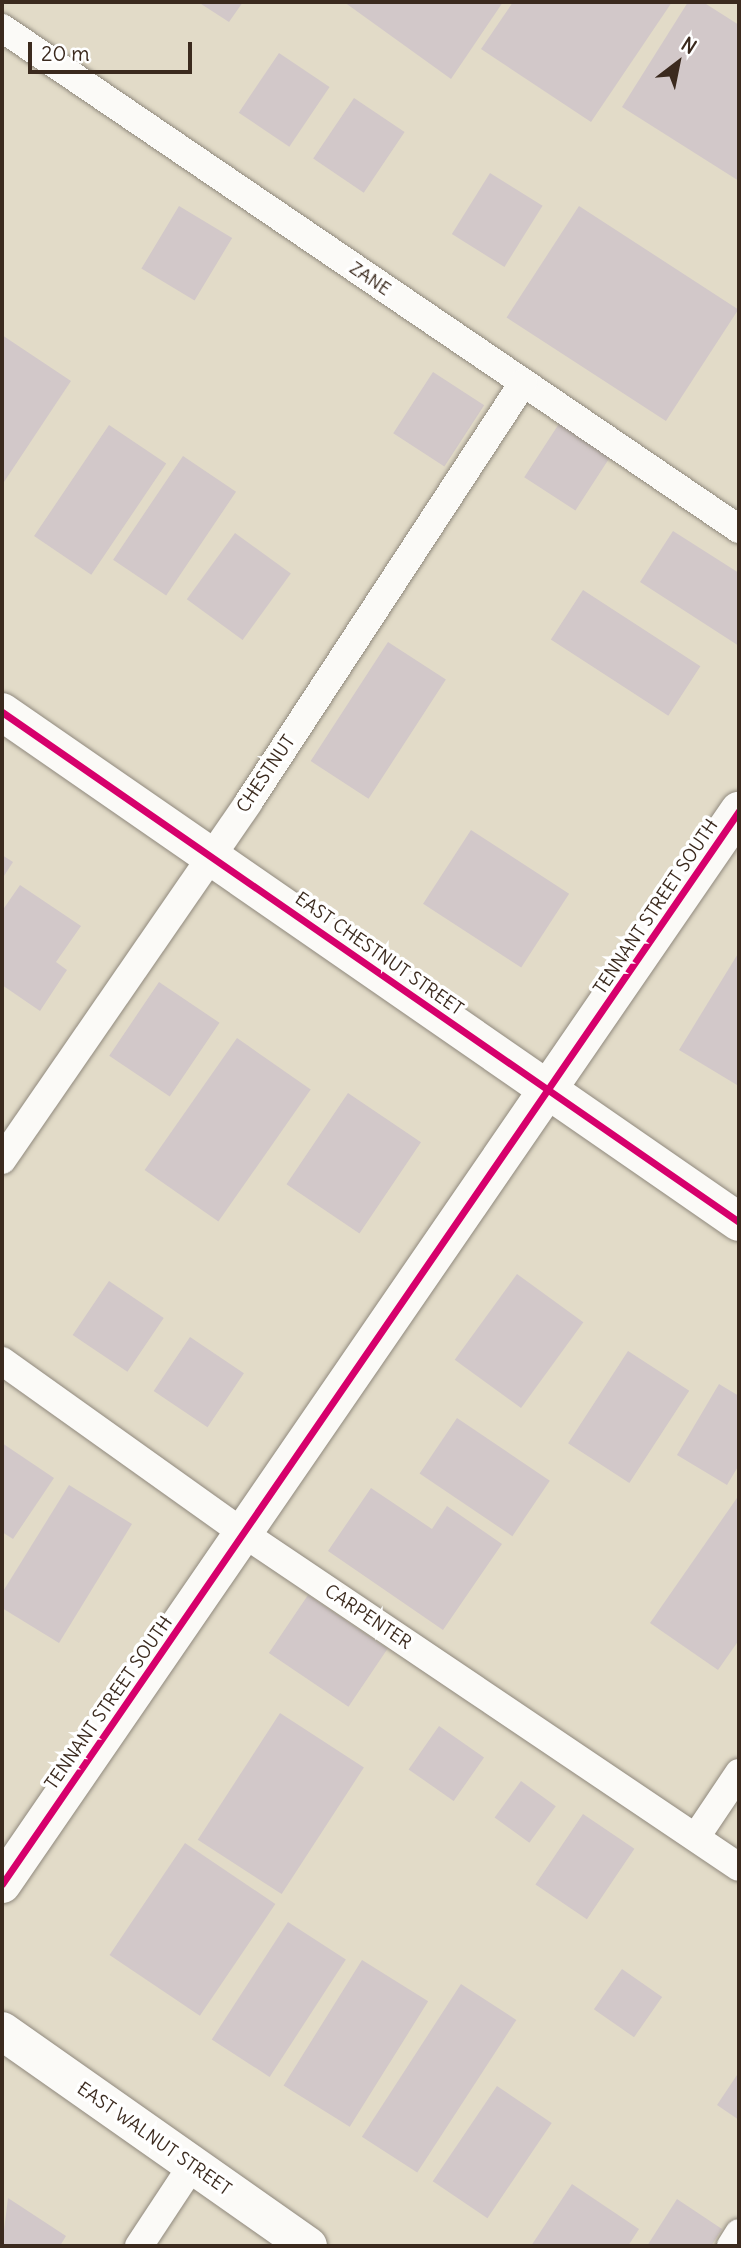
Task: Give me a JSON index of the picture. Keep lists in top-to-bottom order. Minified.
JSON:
{"streets":{"street":["TENNANT STREET SOUTH","EAST CHESTNUT STREET","EAST WALNUT STREET"],"lane":["ZANE","CHESTNUT","CARPENTER"]},"crossings":[["ZANE","CHESTNUT"],["CHESTNUT","EAST CHESTNUT STREET"],["TENNANT STREET SOUTH","EAST CHESTNUT STREET"],["TENNANT STREET SOUTH","CARPENTER"]],"scale_bar":"20 m","north":"top right"}
